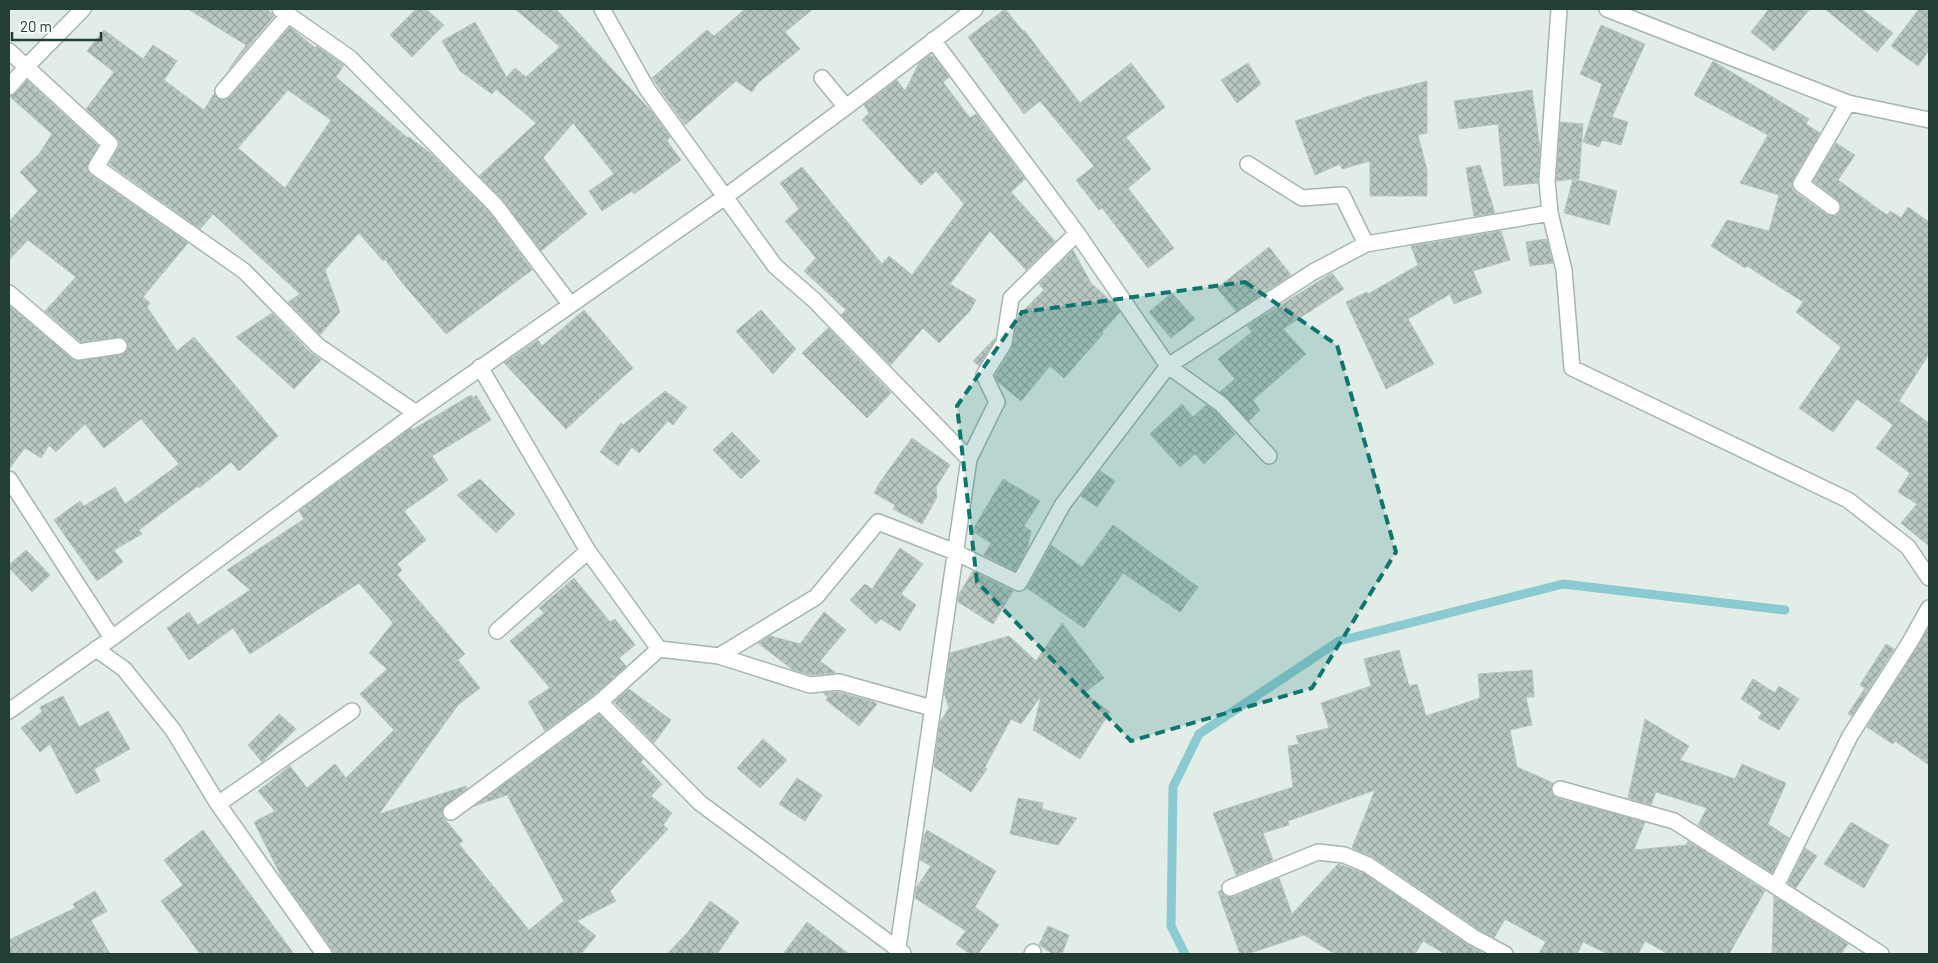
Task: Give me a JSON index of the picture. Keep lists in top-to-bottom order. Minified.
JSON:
{"scale_bar":"20 m"}
